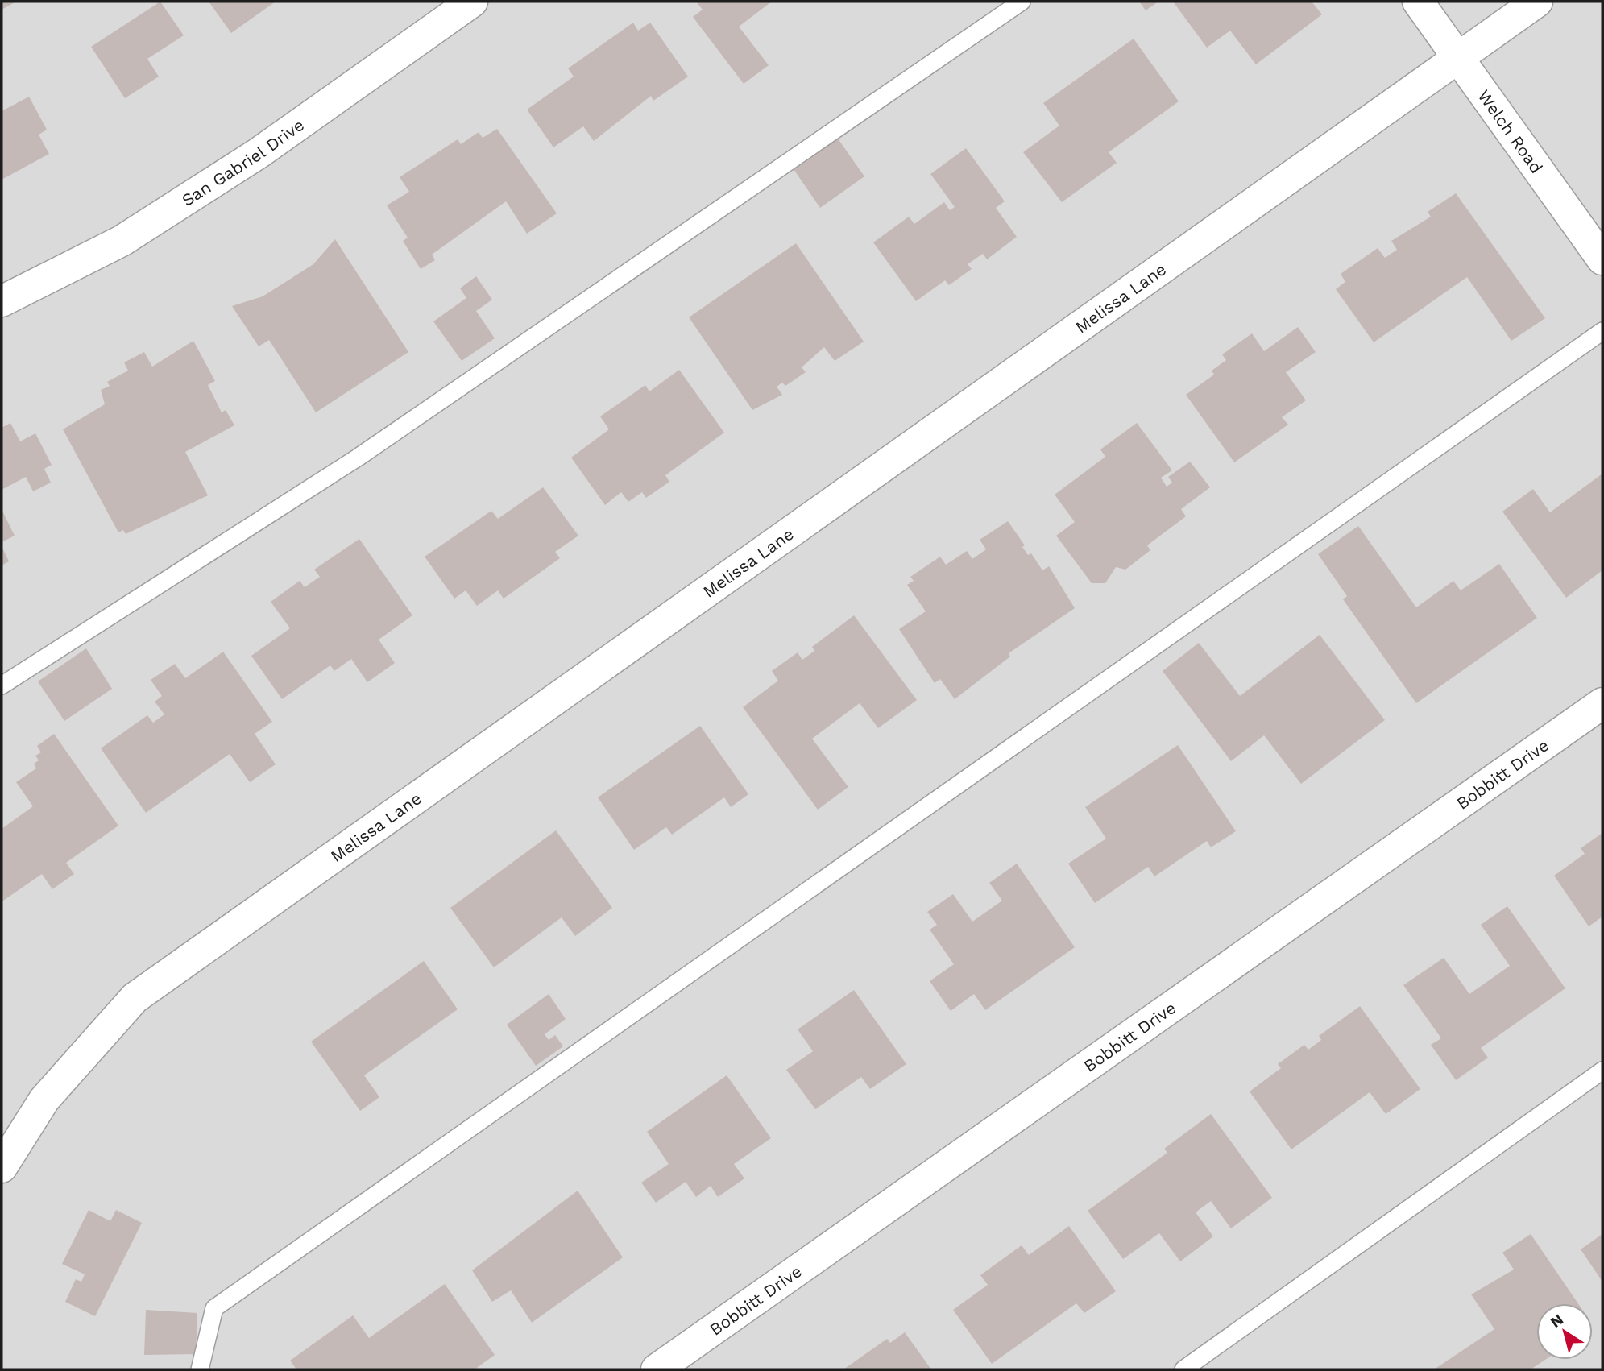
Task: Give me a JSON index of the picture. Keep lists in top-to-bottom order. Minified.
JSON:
{"streets":{"street":["Welch Road","San Gabriel Drive","Melissa Lane","Bobbitt Drive"]},"crossings":[["Welch Road","Melissa Lane"]],"north":"top left"}
